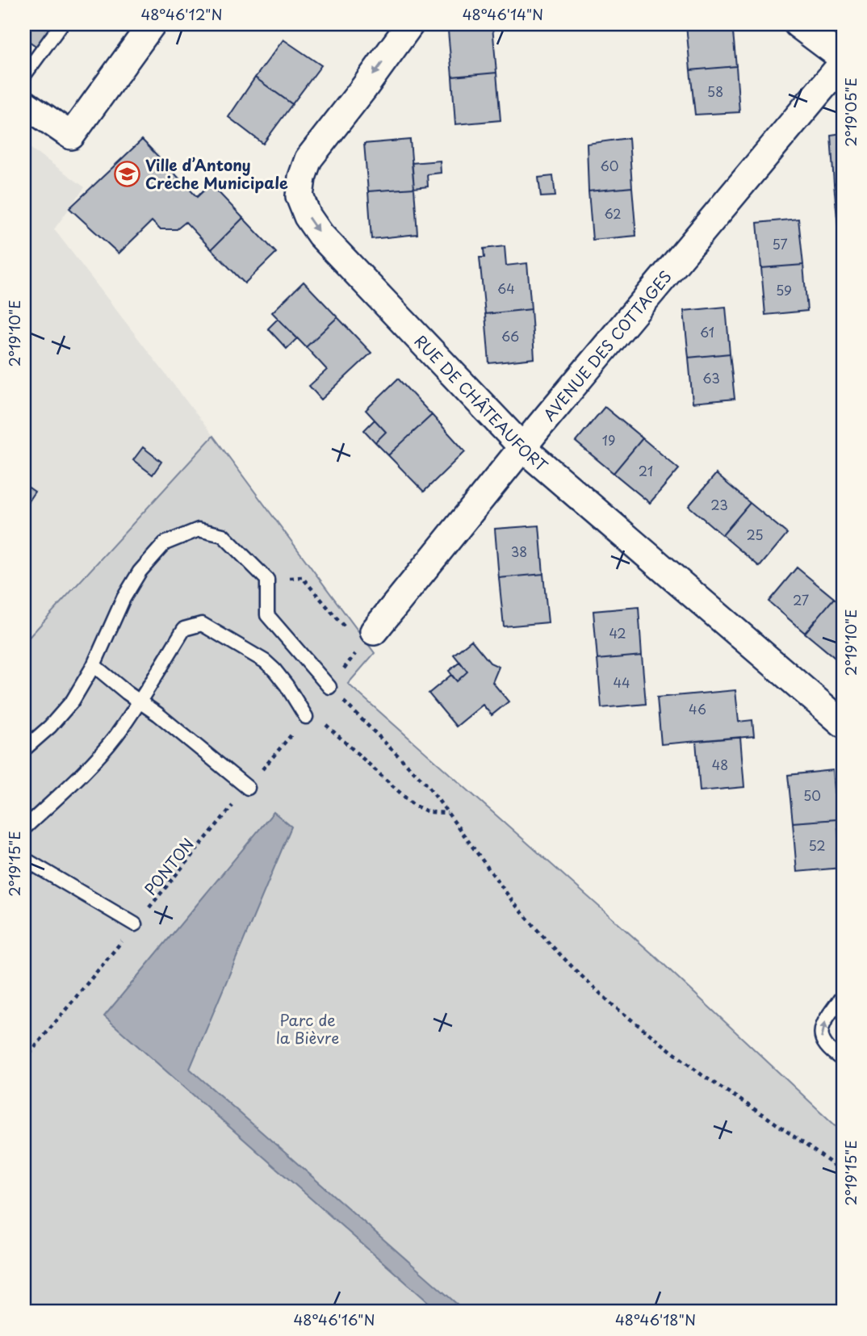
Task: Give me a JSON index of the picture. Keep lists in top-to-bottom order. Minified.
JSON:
{"streets":{"street":["AVENUE DES COTTAGES","RUE DE CHÂTEAUFORT"],"path":["PONTON"]},"crossings":[["AVENUE DES COTTAGES","RUE DE CHÂTEAUFORT"]],"one_way":["RUE DE CHÂTEAUFORT"],"parks":["Parc de la Bièvre"],"places":{"school or university":["Ville d’Antony Crėche Municipale"]},"house_numbers":["58","60","62","57","64","59","61","66","63","19","21","23","25","38","27","42","44","46","48","50","52"],"coordinates":["48°46'12\"N","48°46'14\"N","2°19'05\"E","2°19'10\"E","2°19'15\"E","48°46'16\"N","48°46'18\"N"]}
